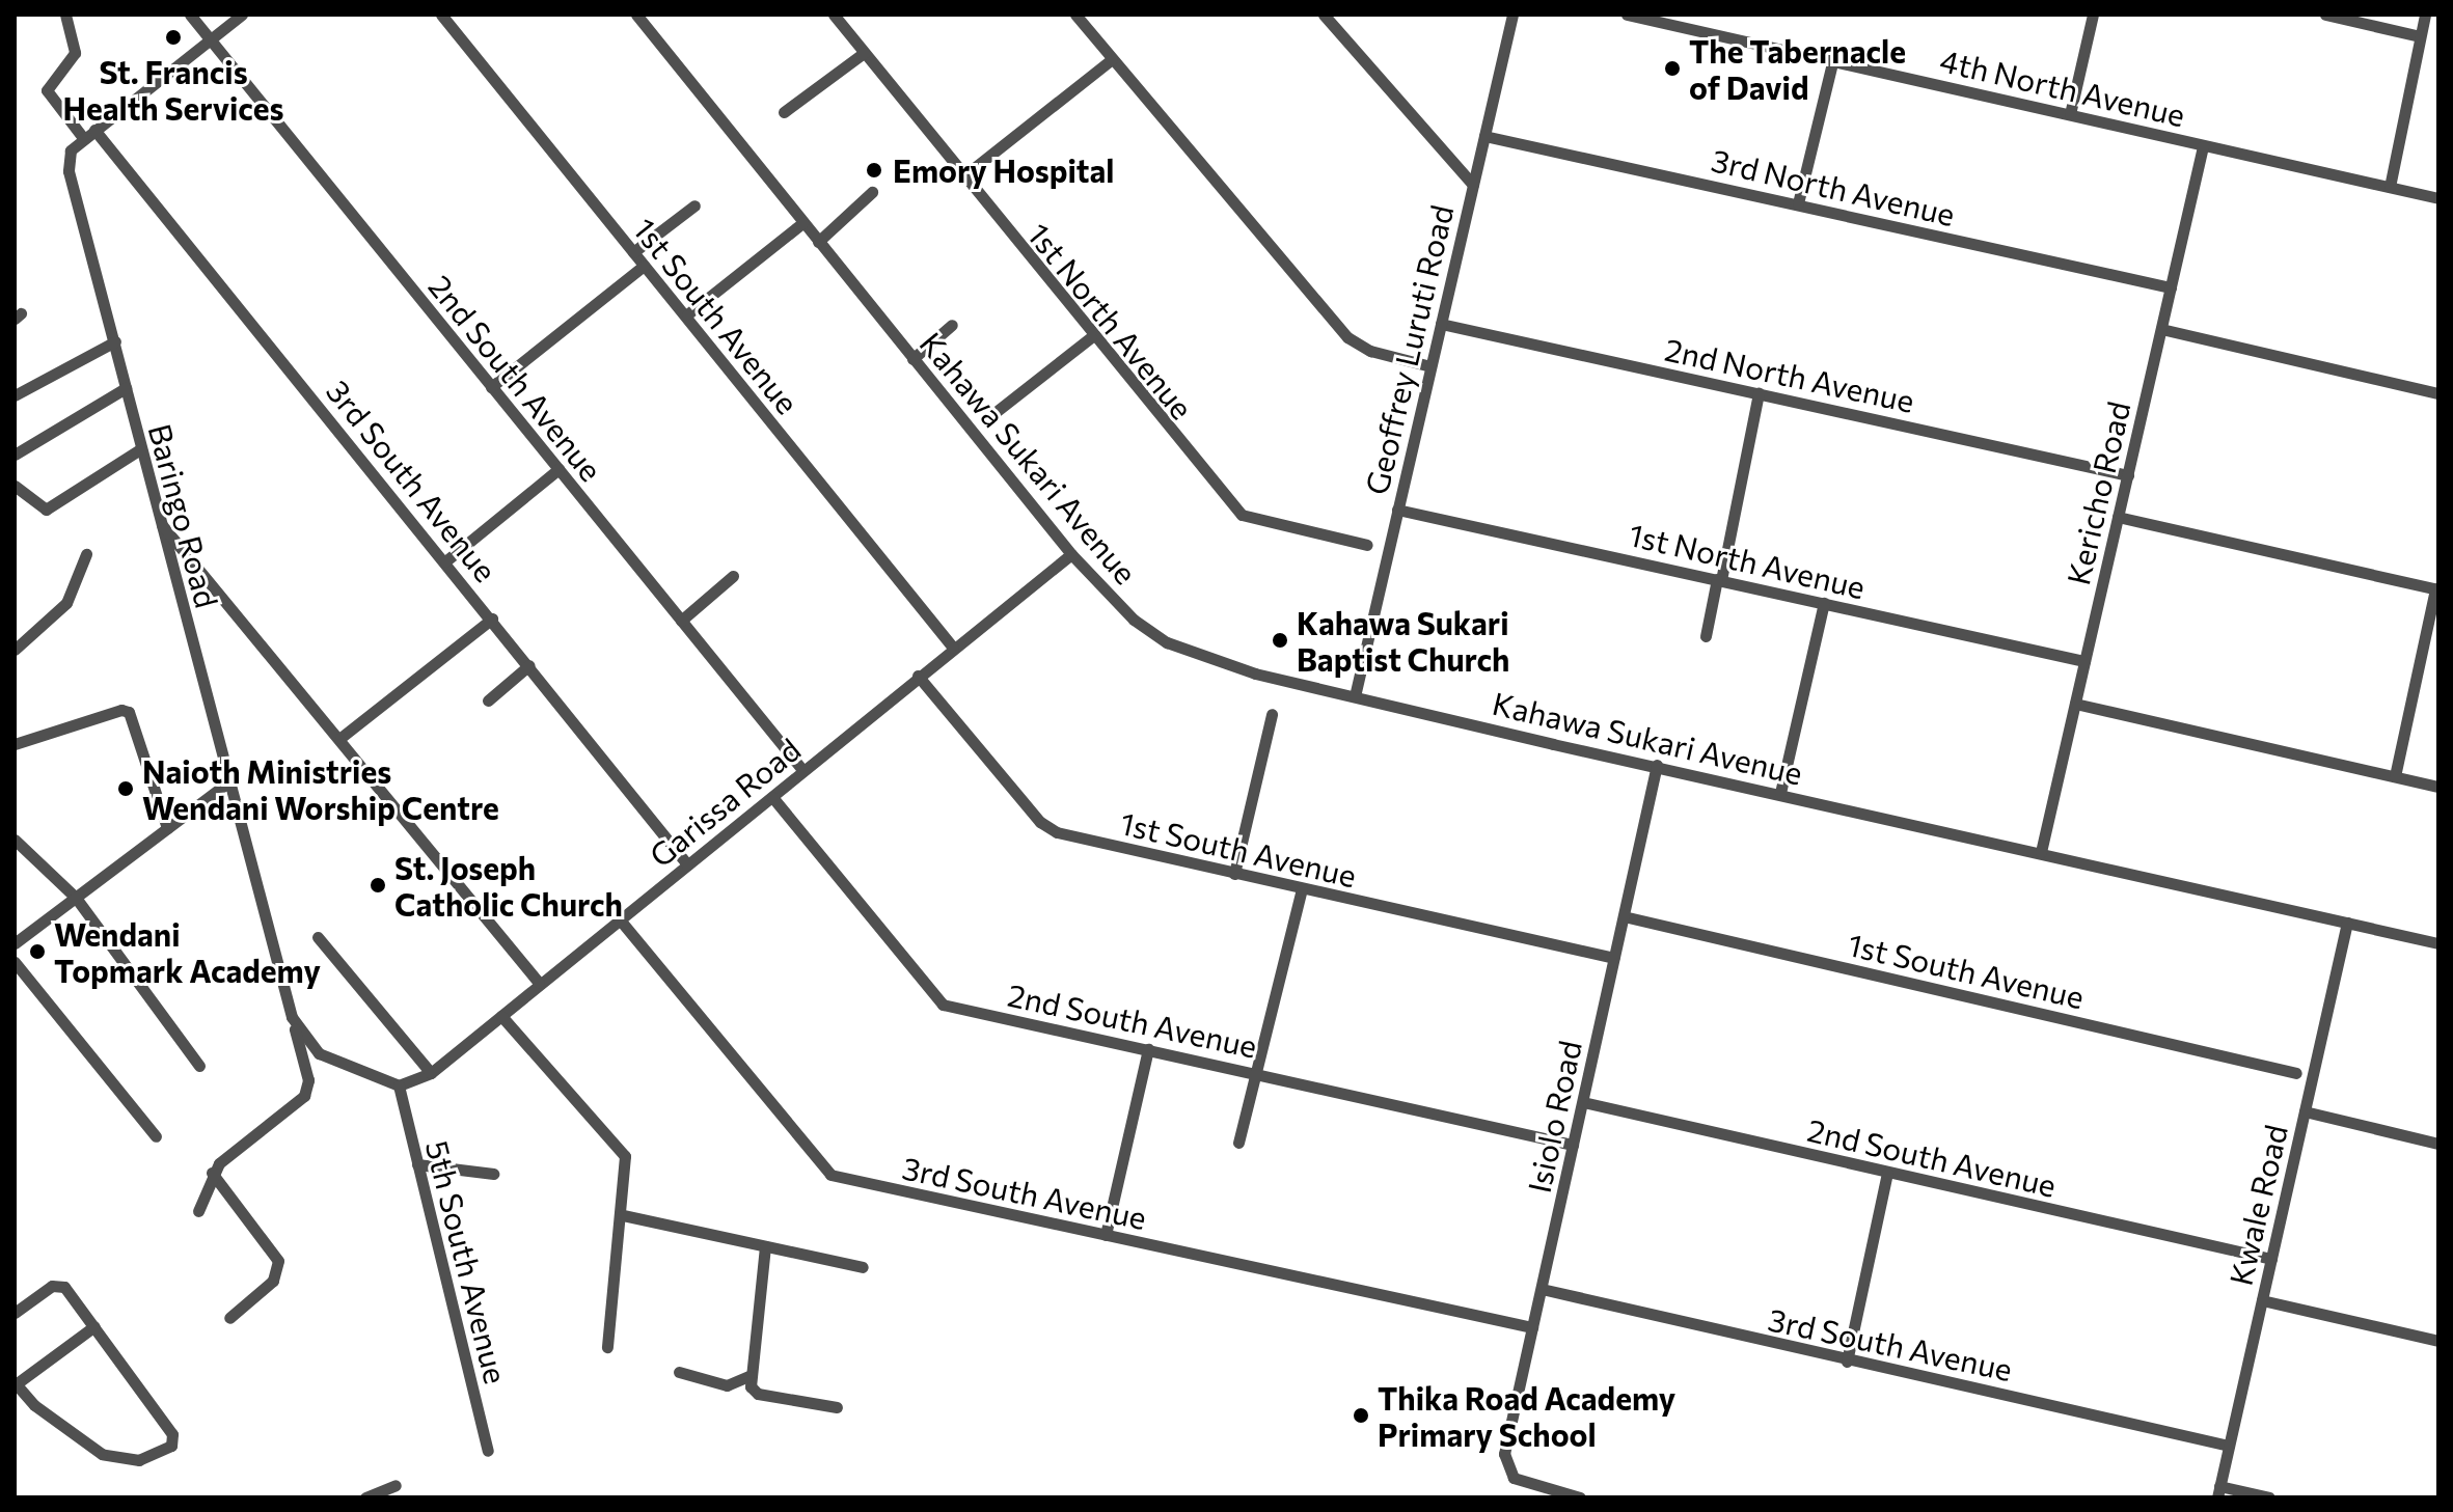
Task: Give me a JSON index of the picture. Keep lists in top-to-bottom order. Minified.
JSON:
{"streets":{"street":["4th North Avenue","3rd North Avenue","1st South Avenue","1st North Avenue","Geoffrey Luruti Road","2nd North Avenue","2nd South Avenue","Kahawa Sukari Avenue","3rd South Avenue","Kericho Road","Baringo Road","Garissa Road","Isiolo Road","Kwale Road","5th South Avenue"]},"crossings":[["4th North Avenue","Kericho Road"],["3rd North Avenue","Geoffrey Luruti Road"],["3rd North Avenue","Kericho Road"],["1st South Avenue","Garissa Road"],["1st South Avenue","Isiolo Road"],["1st South Avenue","Kwale Road"],["1st North Avenue","Geoffrey Luruti Road"],["1st North Avenue","Kericho Road"],["Geoffrey Luruti Road","2nd North Avenue"],["Geoffrey Luruti Road","Kahawa Sukari Avenue"],["2nd North Avenue","Kericho Road"],["2nd South Avenue","Baringo Road"],["2nd South Avenue","Garissa Road"],["2nd South Avenue","Isiolo Road"],["2nd South Avenue","Kwale Road"],["Kahawa Sukari Avenue","Kericho Road"],["Kahawa Sukari Avenue","Garissa Road"],["Kahawa Sukari Avenue","Isiolo Road"],["Kahawa Sukari Avenue","Kwale Road"],["3rd South Avenue","Baringo Road"],["3rd South Avenue","Garissa Road"],["3rd South Avenue","Isiolo Road"],["3rd South Avenue","Kwale Road"],["Baringo Road","Garissa Road"],["Baringo Road","5th South Avenue"],["Garissa Road","5th South Avenue"]],"places":["St. Francis Health Services","The Tabernacle of David","Emory Hospital","Kahawa Sukari Baptist Church","Naioth Ministries Wendani Worship Centre","St. Joseph Catholic Church","Wendani Topmark Academy","Thika Road Academy Primary School"]}
